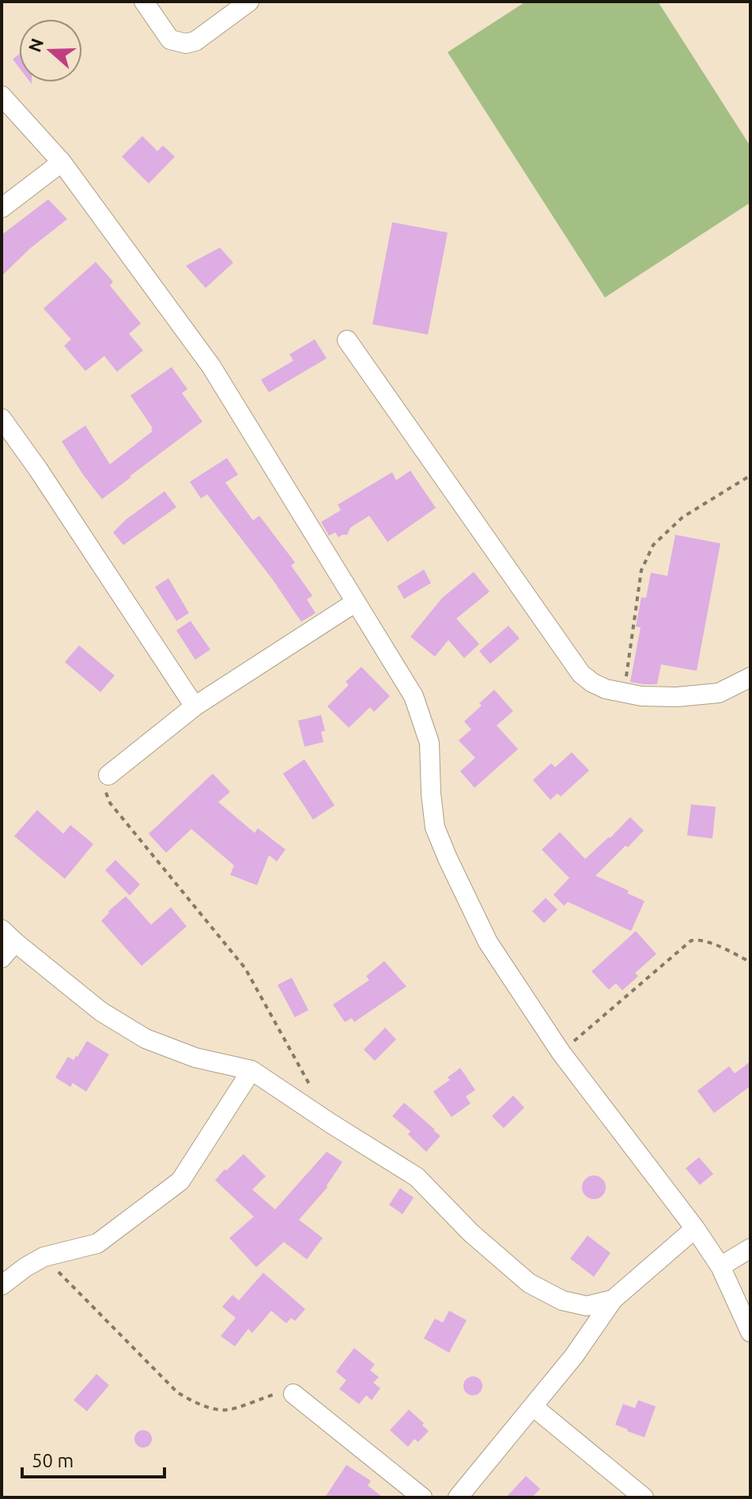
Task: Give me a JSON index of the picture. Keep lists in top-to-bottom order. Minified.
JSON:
{"scale_bar":"50 m","north":"left"}
